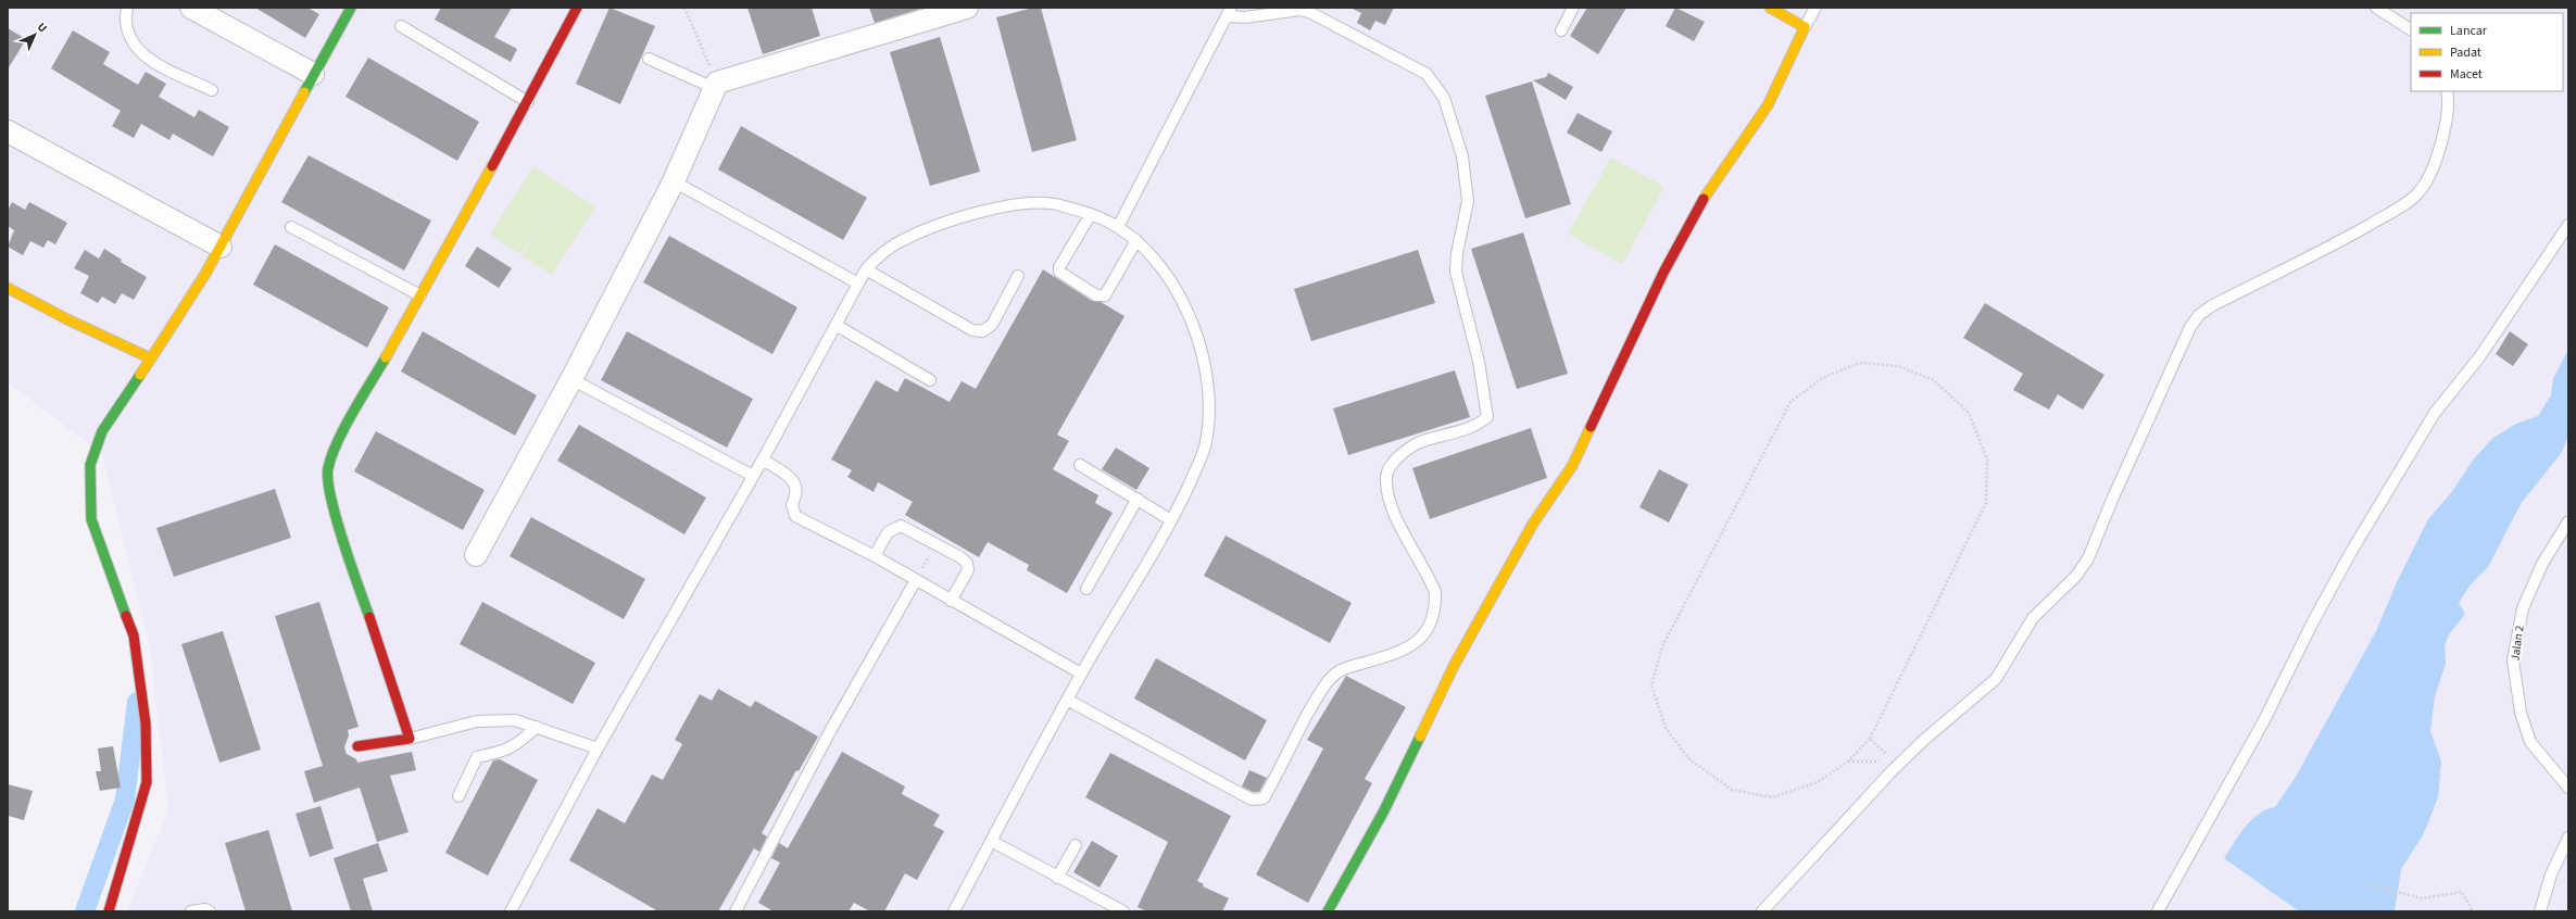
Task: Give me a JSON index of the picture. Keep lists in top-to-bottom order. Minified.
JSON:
{"streets":{"lane":["Jalan 2"]},"legend":["Lancar","Padat","Macet"],"north":"top right"}
